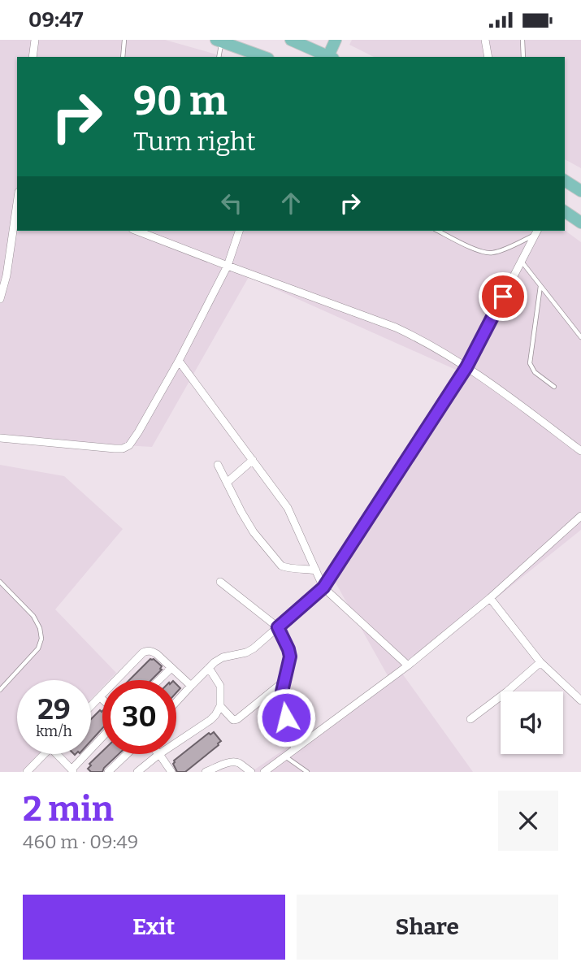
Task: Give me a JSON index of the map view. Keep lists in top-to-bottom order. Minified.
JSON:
{"page":{"status":"09:47","turn":["90 m","Turn right"],"speed":"29 km/h","limit":"30","heading":["2 min","460 m · 09:49"],"buttons":["Exit","Share"]}}
